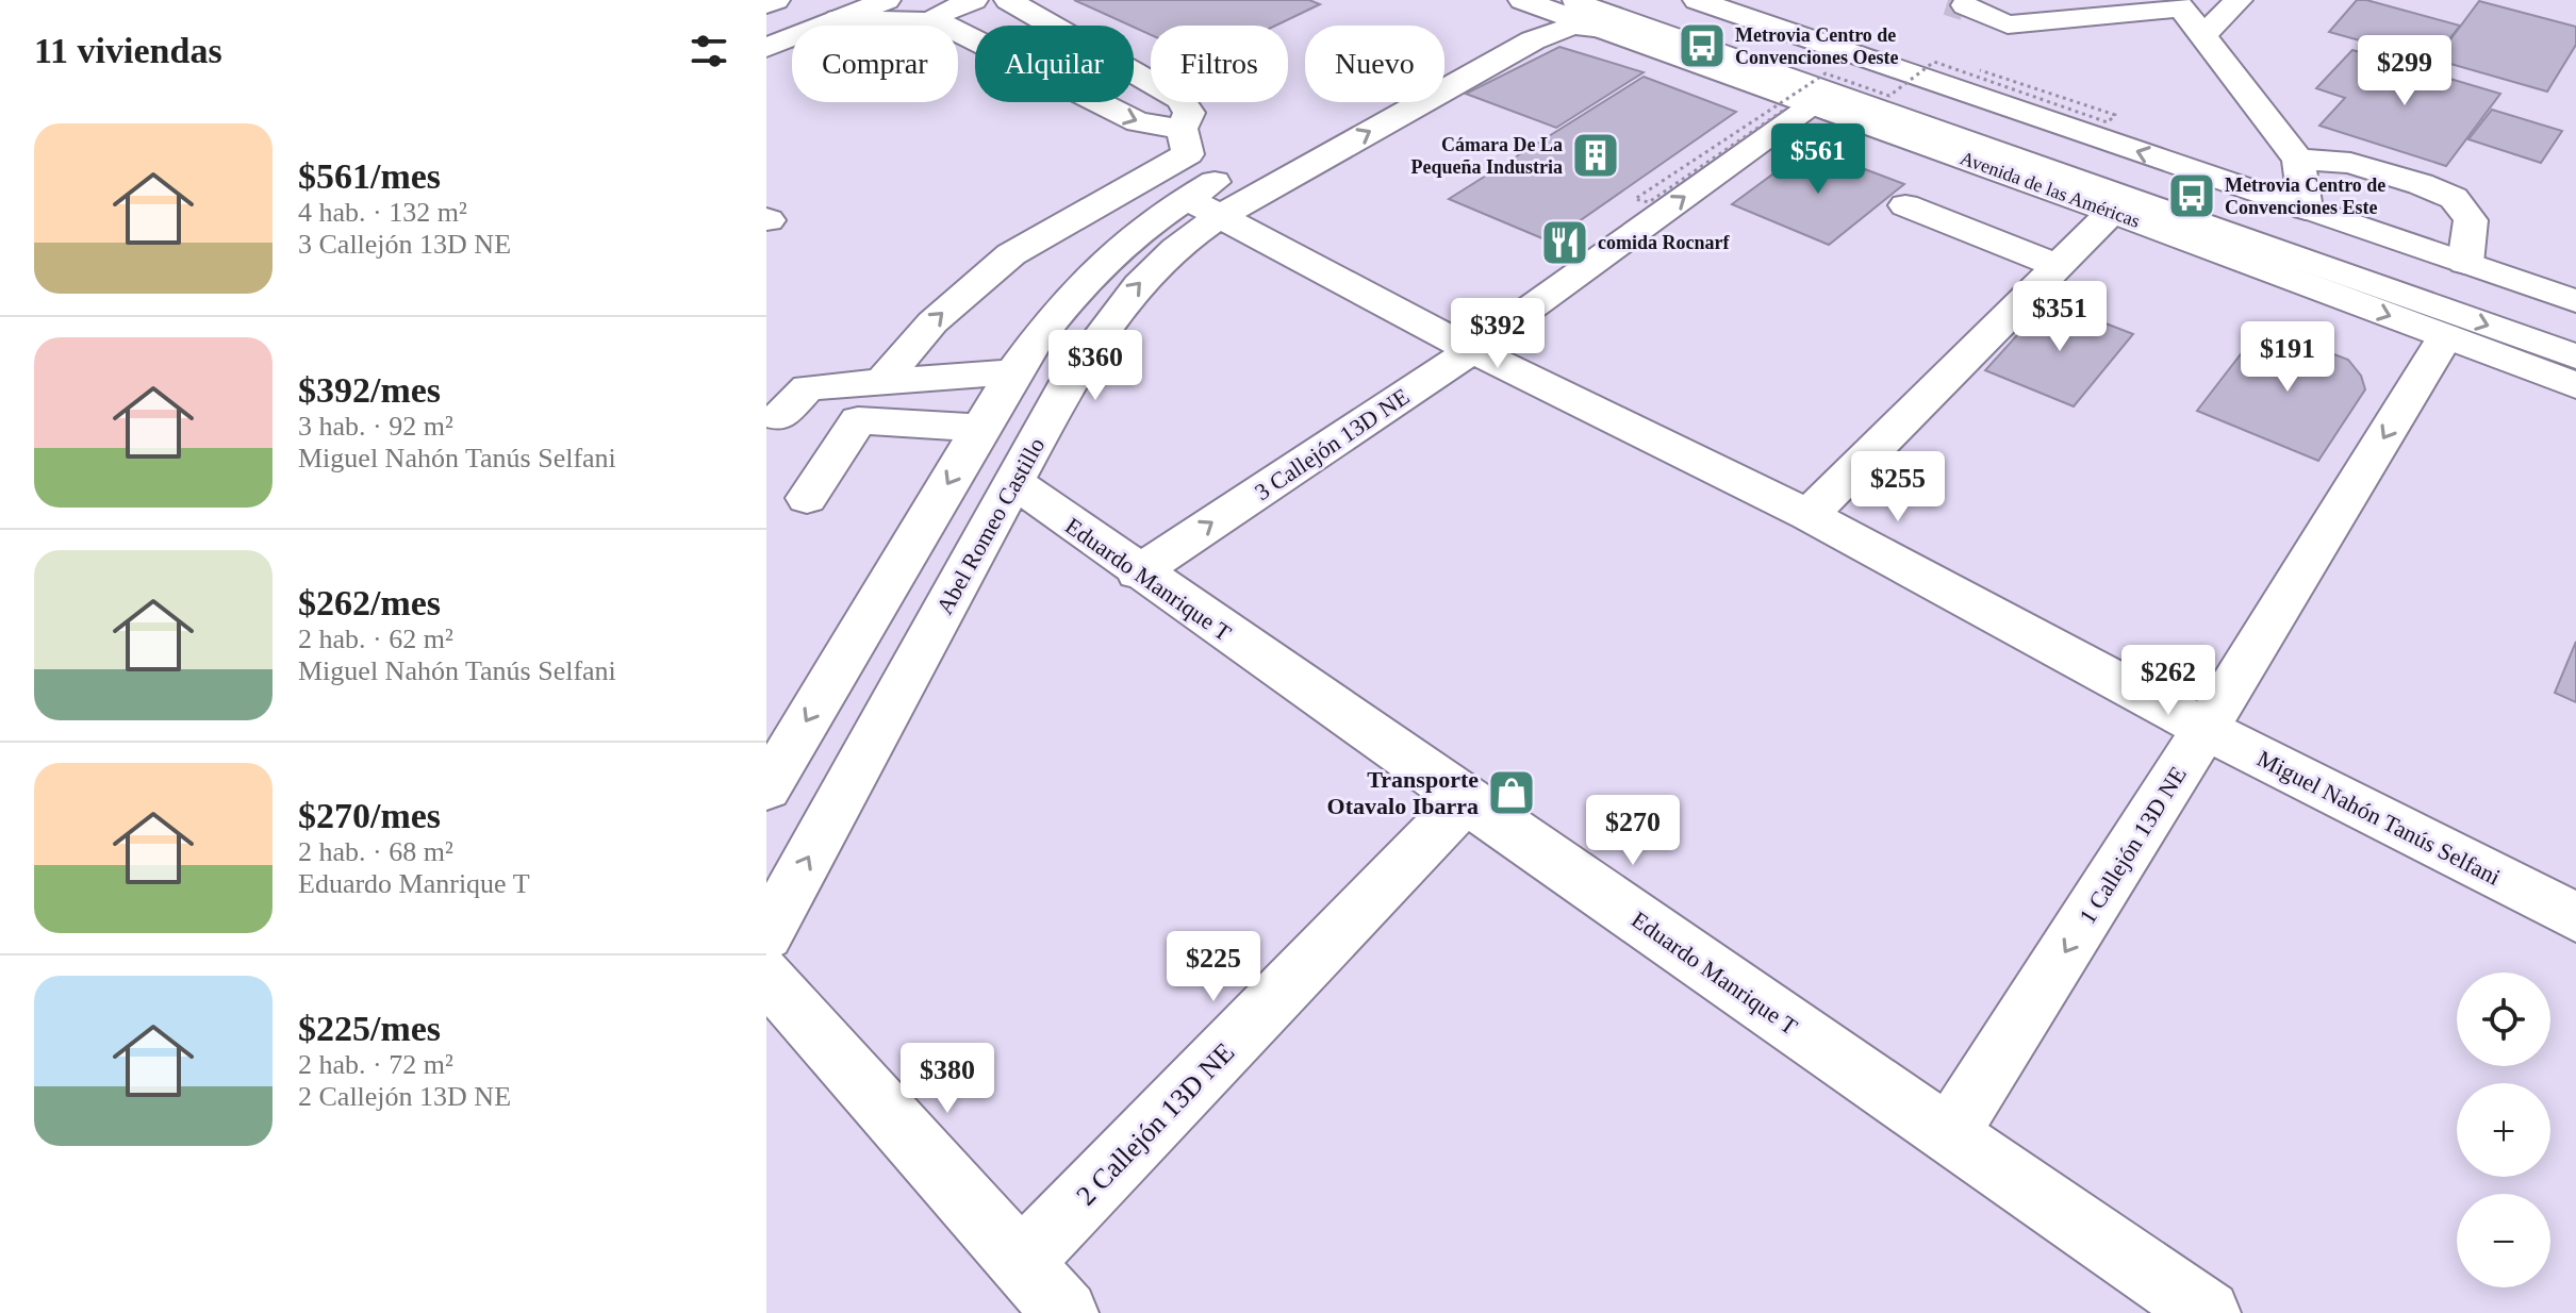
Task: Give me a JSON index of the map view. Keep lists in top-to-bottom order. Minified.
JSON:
{"streets":{"street":["Avenida de las Américas","3 Callejón 13D NE","Abel Romeo Castillo","Eduardo Manrique T","Miguel Nahón Tanús Selfani","1 Callejón 13D NE","2 Callejón 13D NE"]},"crossings":[["Avenida de las Américas","3 Callejón 13D NE"],["Avenida de las Américas","Abel Romeo Castillo"],["Avenida de las Américas","1 Callejón 13D NE"],["3 Callejón 13D NE","Eduardo Manrique T"],["3 Callejón 13D NE","Miguel Nahón Tanús Selfani"],["Abel Romeo Castillo","Eduardo Manrique T"],["Abel Romeo Castillo","Miguel Nahón Tanús Selfani"],["Eduardo Manrique T","1 Callejón 13D NE"],["Eduardo Manrique T","2 Callejón 13D NE"],["Miguel Nahón Tanús Selfani","1 Callejón 13D NE"]],"places":{"bus stop":["Metrovia Centro de Convenciones Oeste","Metrovia Centro de Convenciones Este"],"building":["Cámara De La Pequeña Industria"],"restaurant":["comida Rocnarf"],"shop":["Transporte Otavalo Ibarra"]},"page":{"heading":"11 viviendas","chip":["Comprar","Alquilar","Filtros","Nuevo"],"price":["$299","$561","$351","$392","$191","$360","$255","$262","$270","$225","$380"],"list":[{"name":"$561/mes","note":"4 hab. · 132 m² · 3 Callejón 13D NE"},{"name":"$392/mes","note":"3 hab. · 92 m² · Miguel Nahón Tanús Selfani"},{"name":"$262/mes","note":"2 hab. · 62 m² · Miguel Nahón Tanús Selfani"},{"name":"$270/mes","note":"2 hab. · 68 m² · Eduardo Manrique T"},{"name":"$225/mes","note":"2 hab. · 72 m² · 2 Callejón 13D NE"}],"map_buttons":["+","−"]}}
